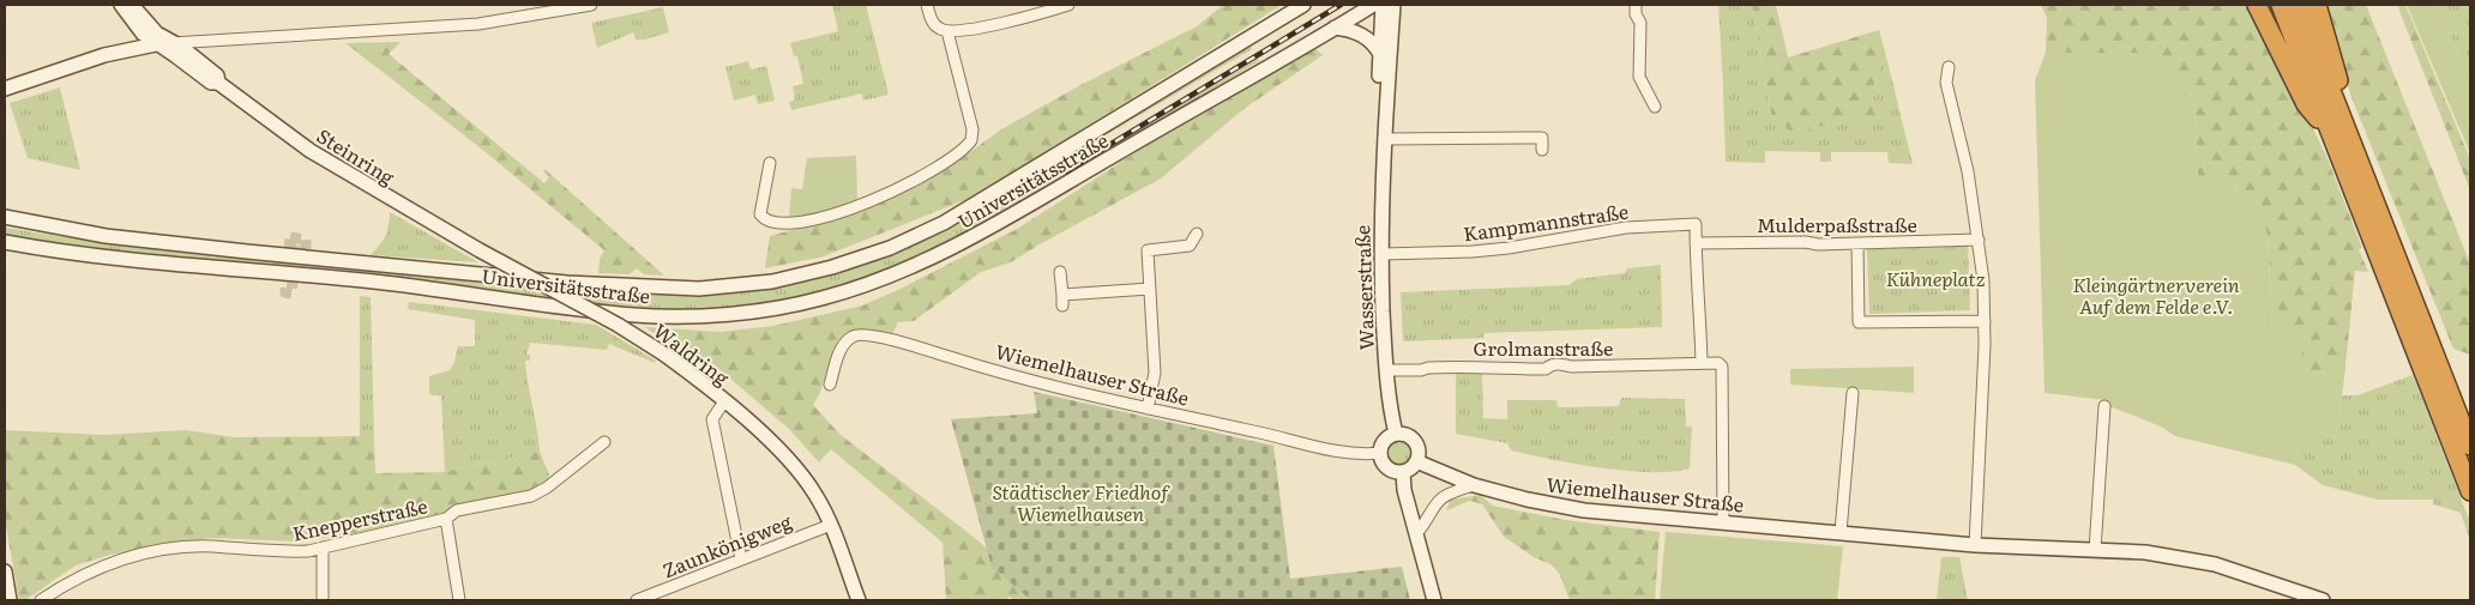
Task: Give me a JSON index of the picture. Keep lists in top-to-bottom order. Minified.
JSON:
{"streets":{"main road":["Steinring","Universitätsstraße","Wasserstraße","Waldring","Wiemelhauser Straße"],"street":["Kampmannstraße","Mulderpaßstraße","Grolmanstraße","Knepperstraße","Zaunkönigweg"]},"crossings":[["Steinring","Waldring"],["Kampmannstraße","Mulderpaßstraße"],["Kampmannstraße","Wasserstraße"],["Wasserstraße","Grolmanstraße"],["Wasserstraße","Wiemelhauser Straße"],["Waldring","Zaunkönigweg"]],"parks":["Kühneplatz","Kleingärtnerverein Auf dem Felde e.V.","Städtischer Friedhof Wiemelhausen"]}
